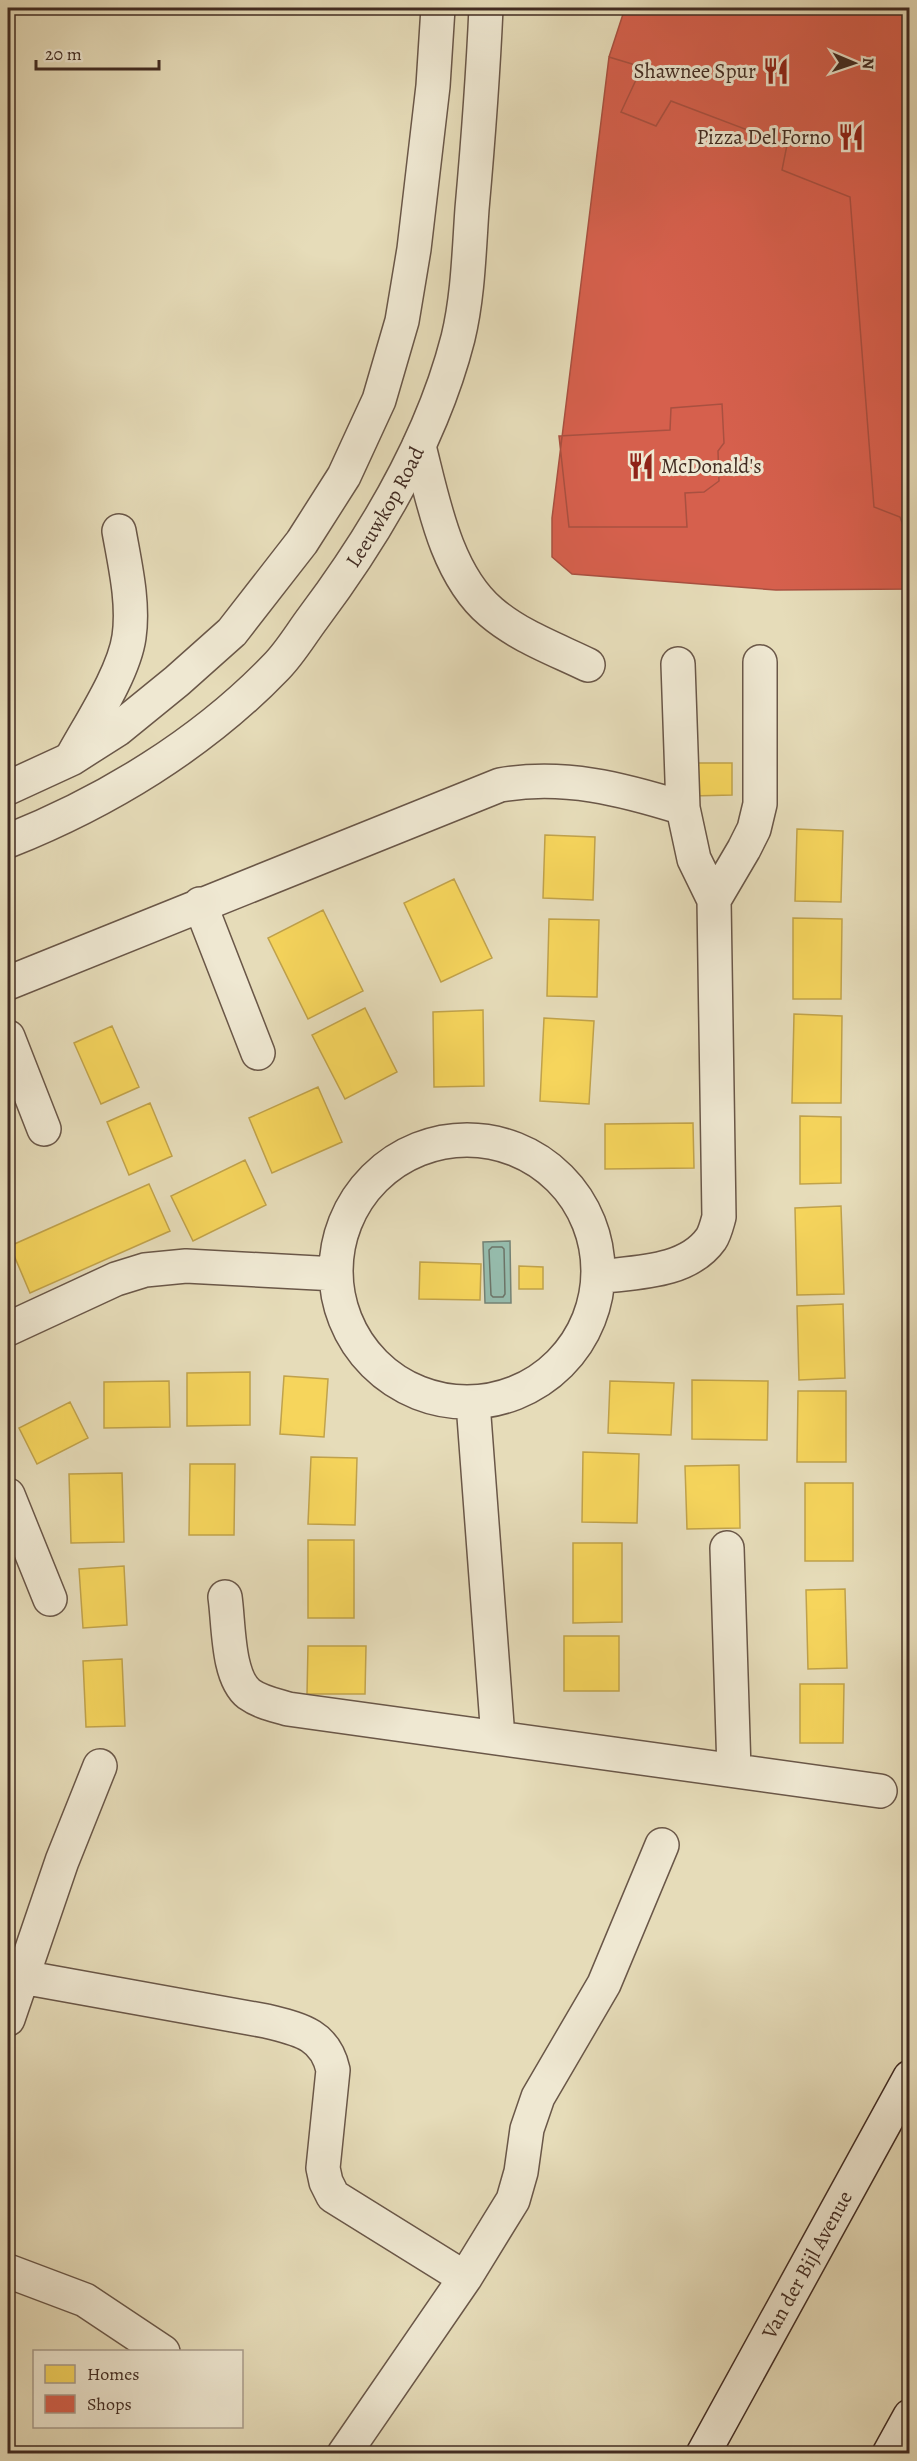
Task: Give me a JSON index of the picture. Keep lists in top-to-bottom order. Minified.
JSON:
{"streets":{"street":["Leeuwkop Road","Van der Bijl Avenue"]},"places":{"restaurant":["Shawnee Spur","Pizza Del Forno","McDonald's"]},"legend":["Homes","Shops"],"scale_bar":"20 m","north":"right"}
